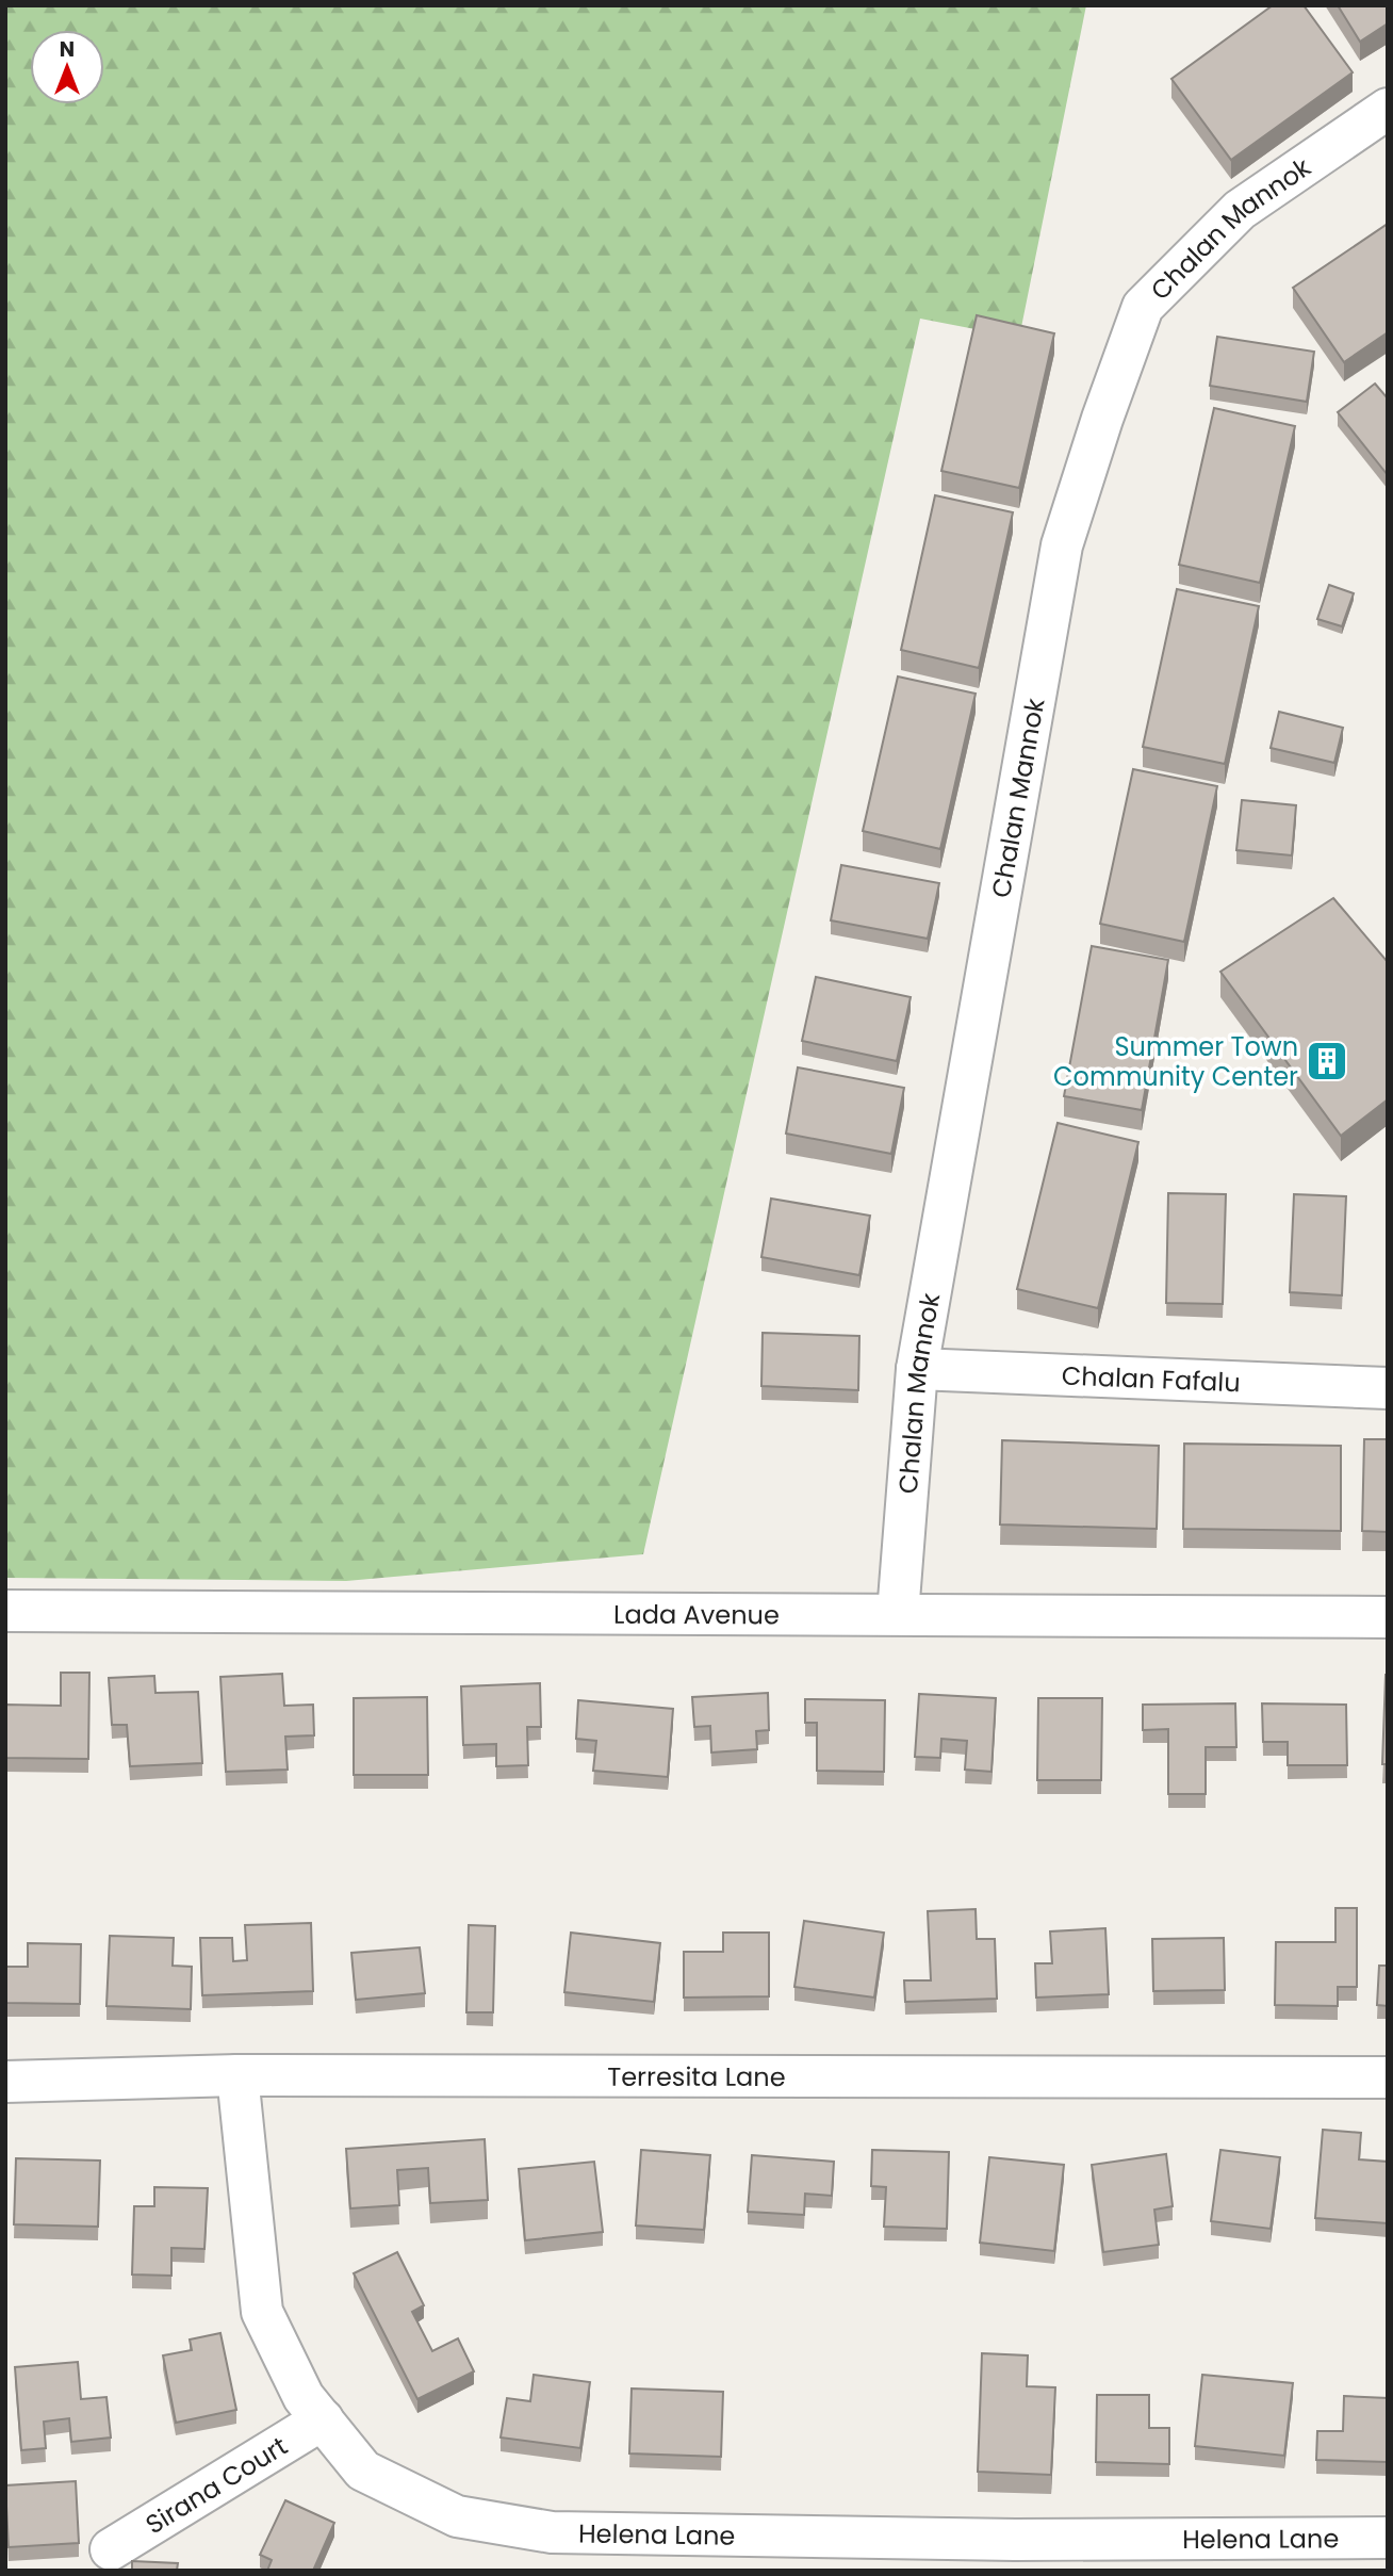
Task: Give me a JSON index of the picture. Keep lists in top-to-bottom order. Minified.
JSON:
{"streets":{"street":["Chalan Mannok","Chalan Fafalu","Lada Avenue","Terresita Lane","Sirana Court","Helena Lane"]},"crossings":[["Chalan Mannok","Chalan Fafalu"],["Chalan Mannok","Lada Avenue"],["Terresita Lane","Helena Lane"],["Sirana Court","Helena Lane"]],"places":{"building":["Summer Town Community Center"]},"north":"top"}
